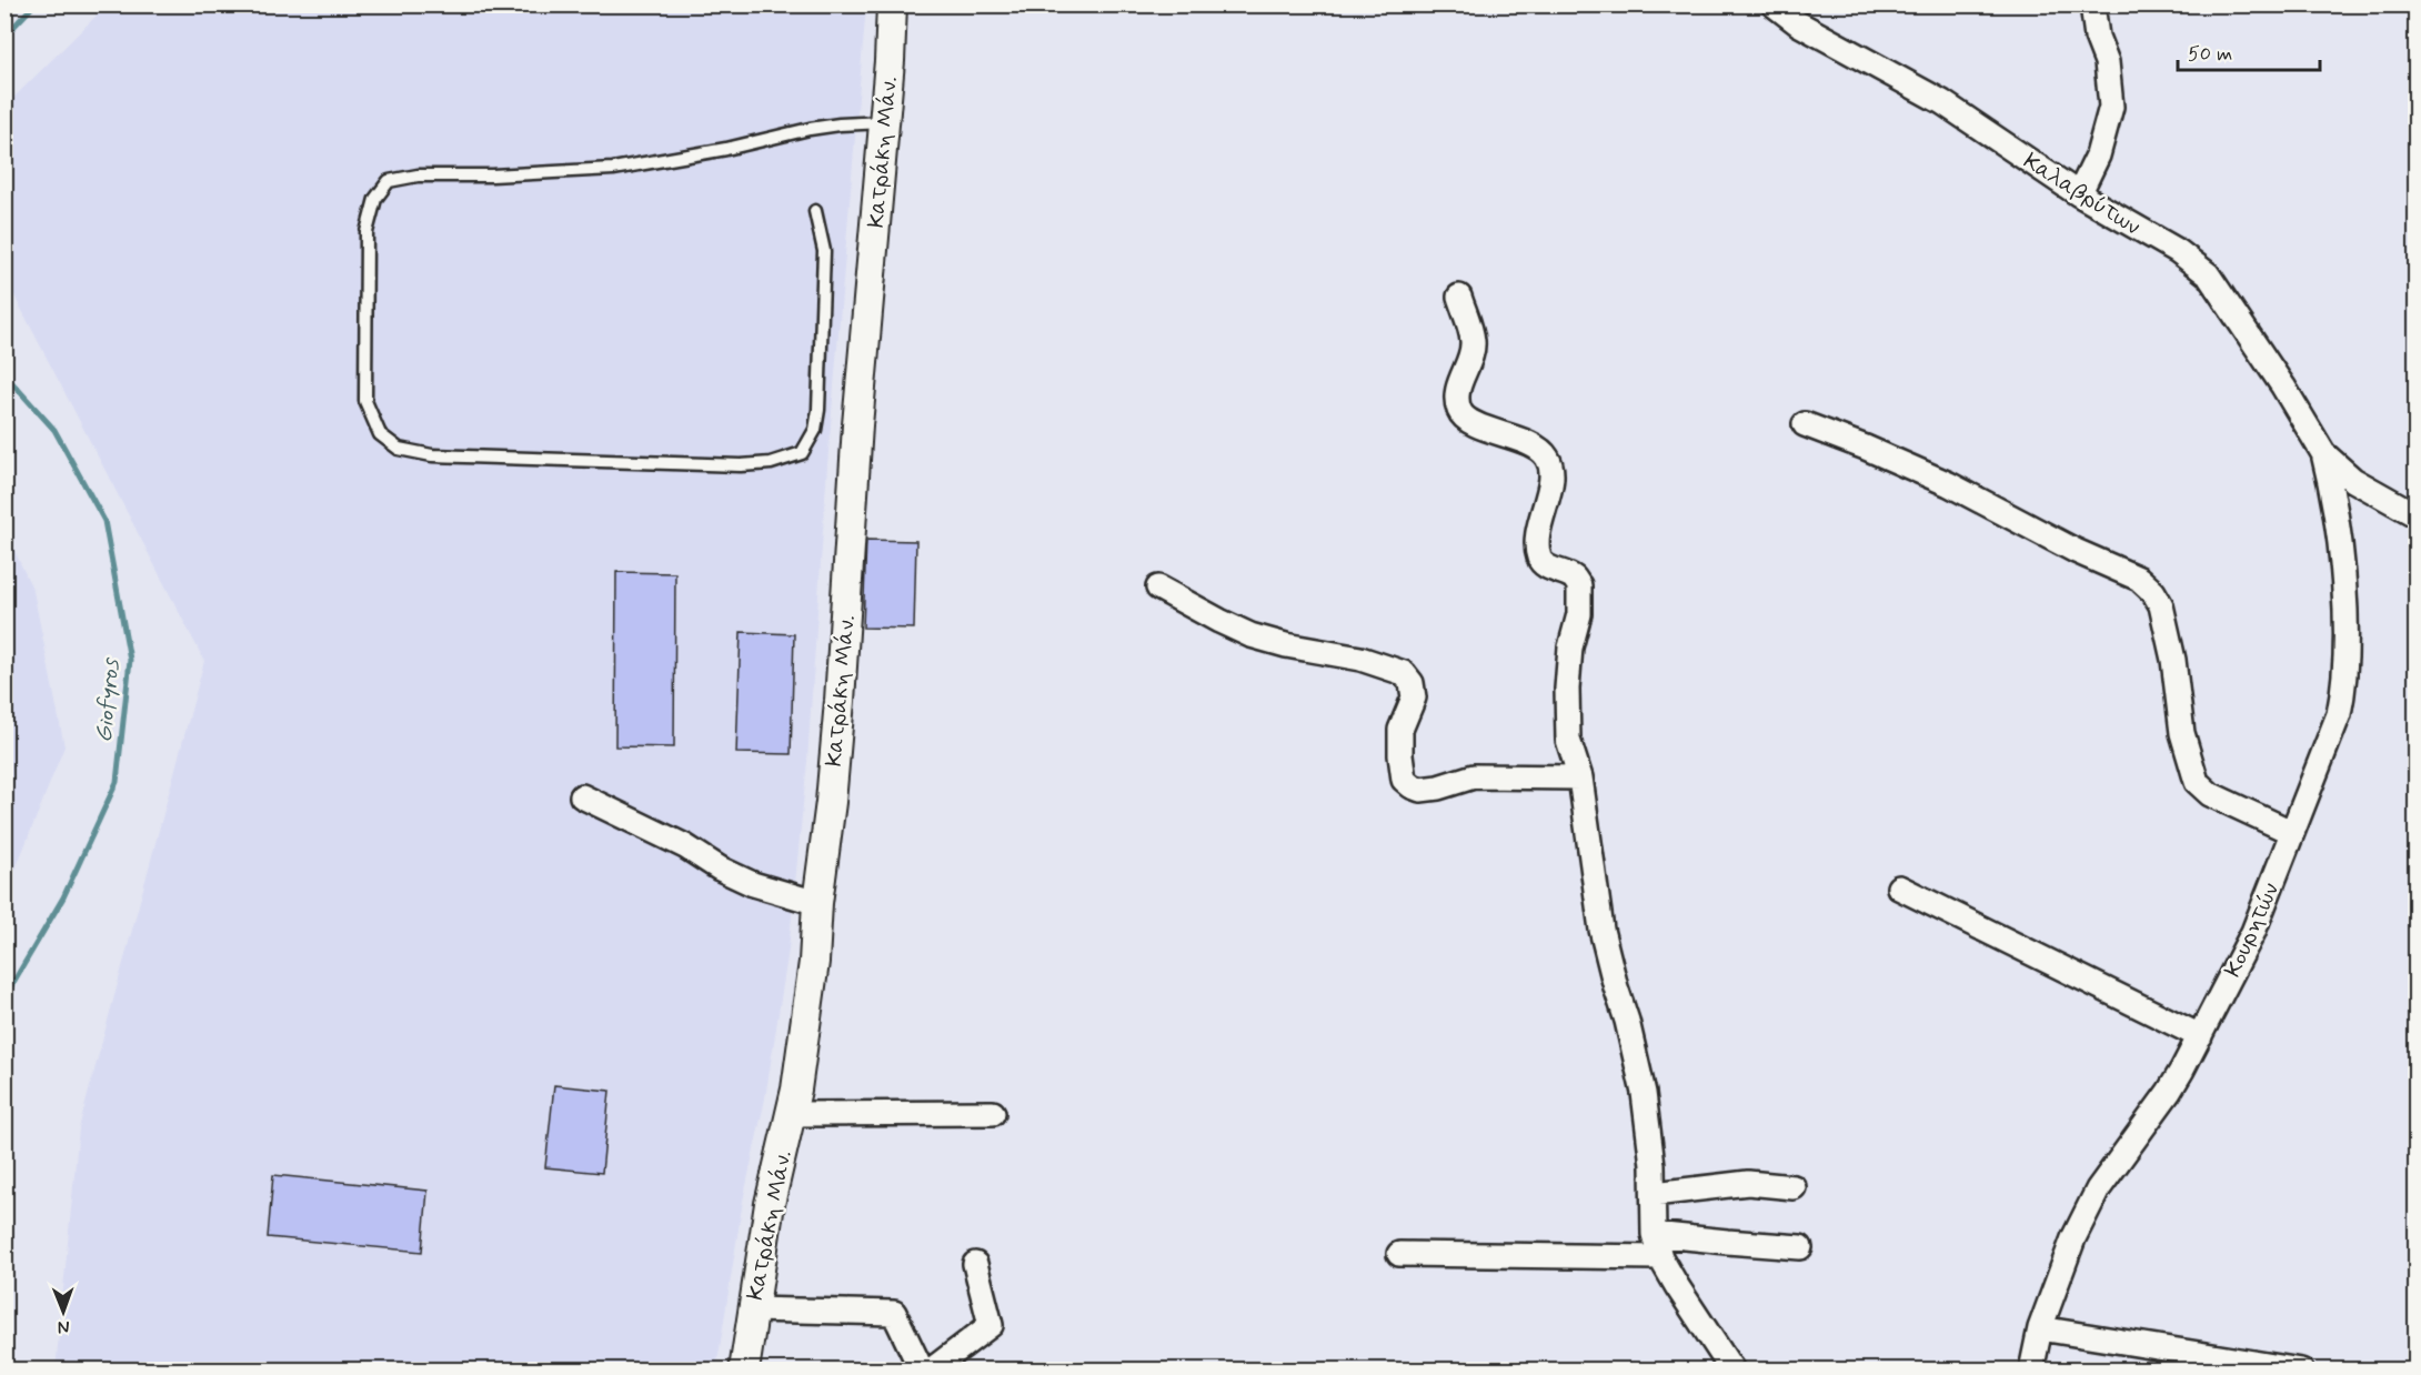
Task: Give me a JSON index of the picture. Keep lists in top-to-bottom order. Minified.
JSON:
{"streets":{"street":["Κατράκη Μάν.","Καλαβρύτων","Κουρητών"]},"crossings":[["Καλαβρύτων","Κουρητών"]],"water":["Giofyros"],"scale_bar":"50 m","north":"bottom"}
